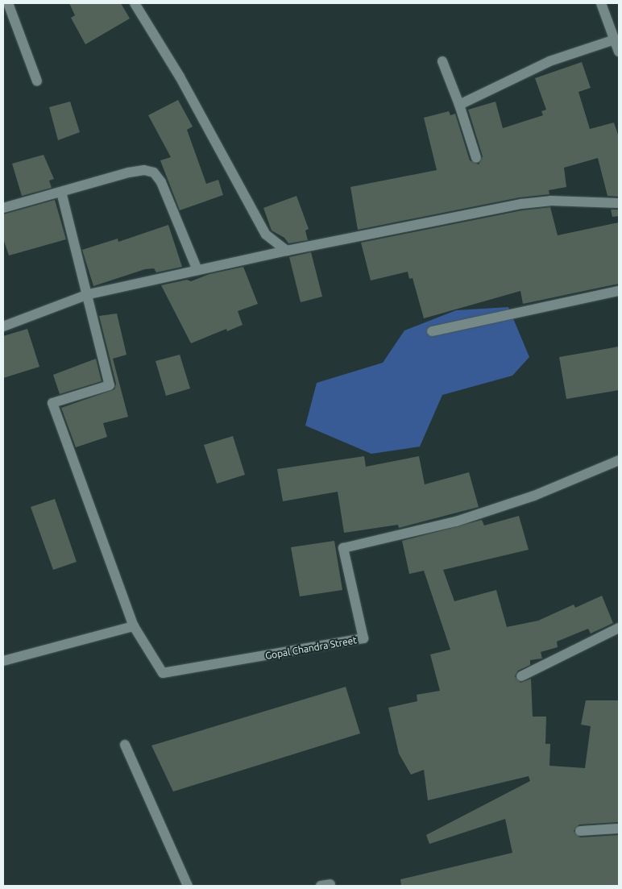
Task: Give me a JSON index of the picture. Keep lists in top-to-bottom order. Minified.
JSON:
{"streets":{"street":["Gopal Chandra Street"]}}
